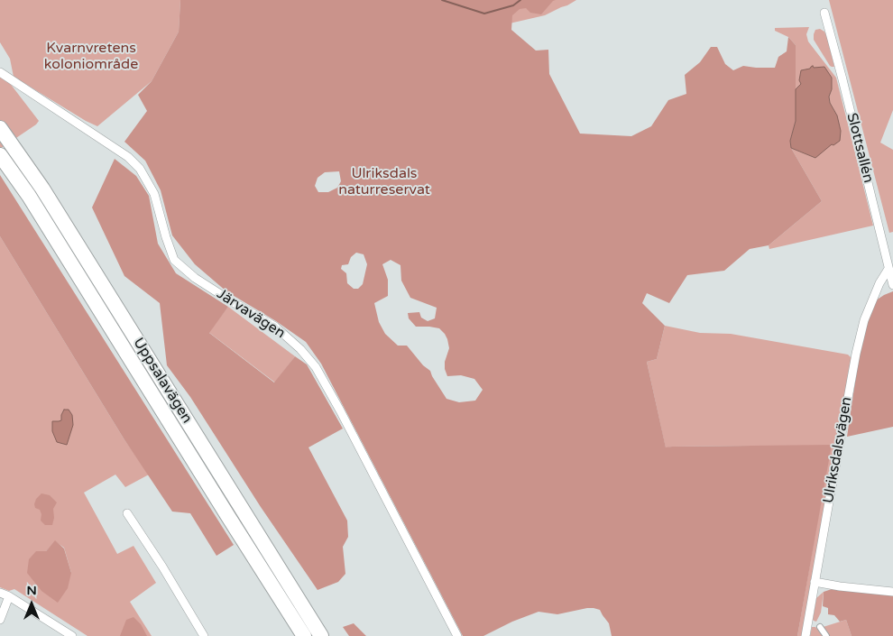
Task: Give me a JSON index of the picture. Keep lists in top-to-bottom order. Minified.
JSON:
{"streets":{"highway":["Uppsalavägen"],"street":["Slottsallén","Järvavägen","Ulriksdalsvägen"]},"crossings":[["Slottsallén","Ulriksdalsvägen"]],"parks":["Kvarnvretens koloniområde","Ulriksdals naturreservat"],"north":"top"}
